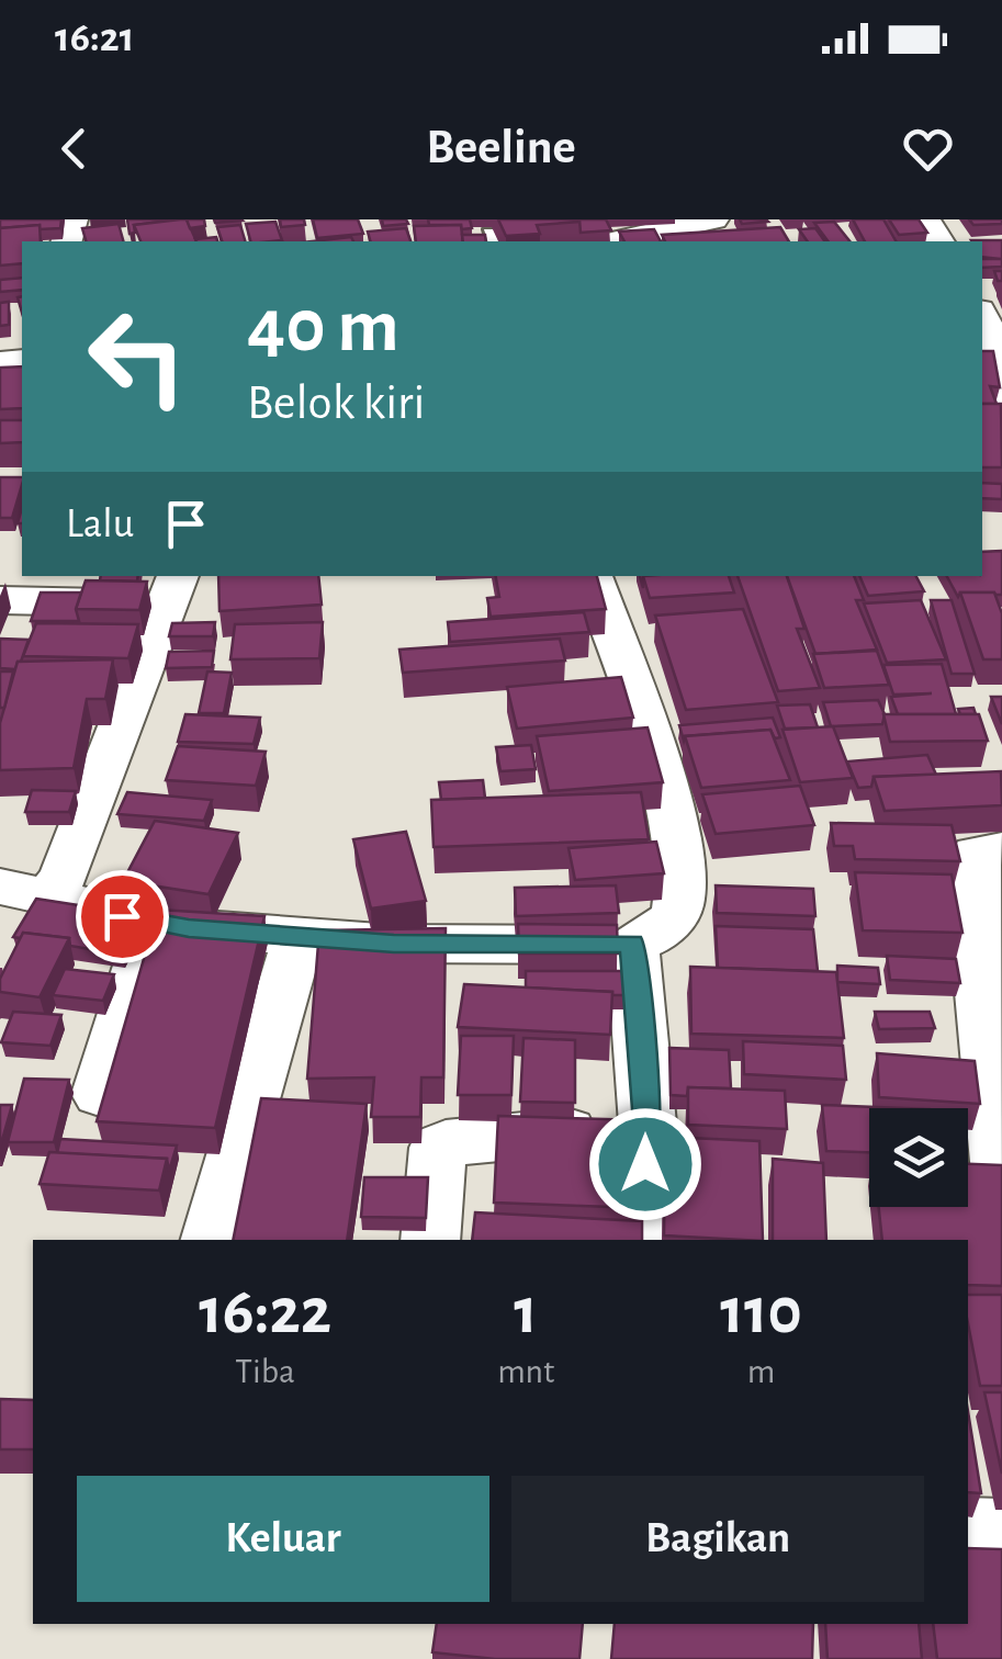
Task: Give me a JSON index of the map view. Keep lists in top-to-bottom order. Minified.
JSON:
{"page":{"status":"16:21","header":"Beeline","turn":["40 m","Belok kiri"],"then":"Lalu","eta":["16:22","Tiba","1","mnt","110","m"],"buttons":["Keluar","Bagikan"]}}
